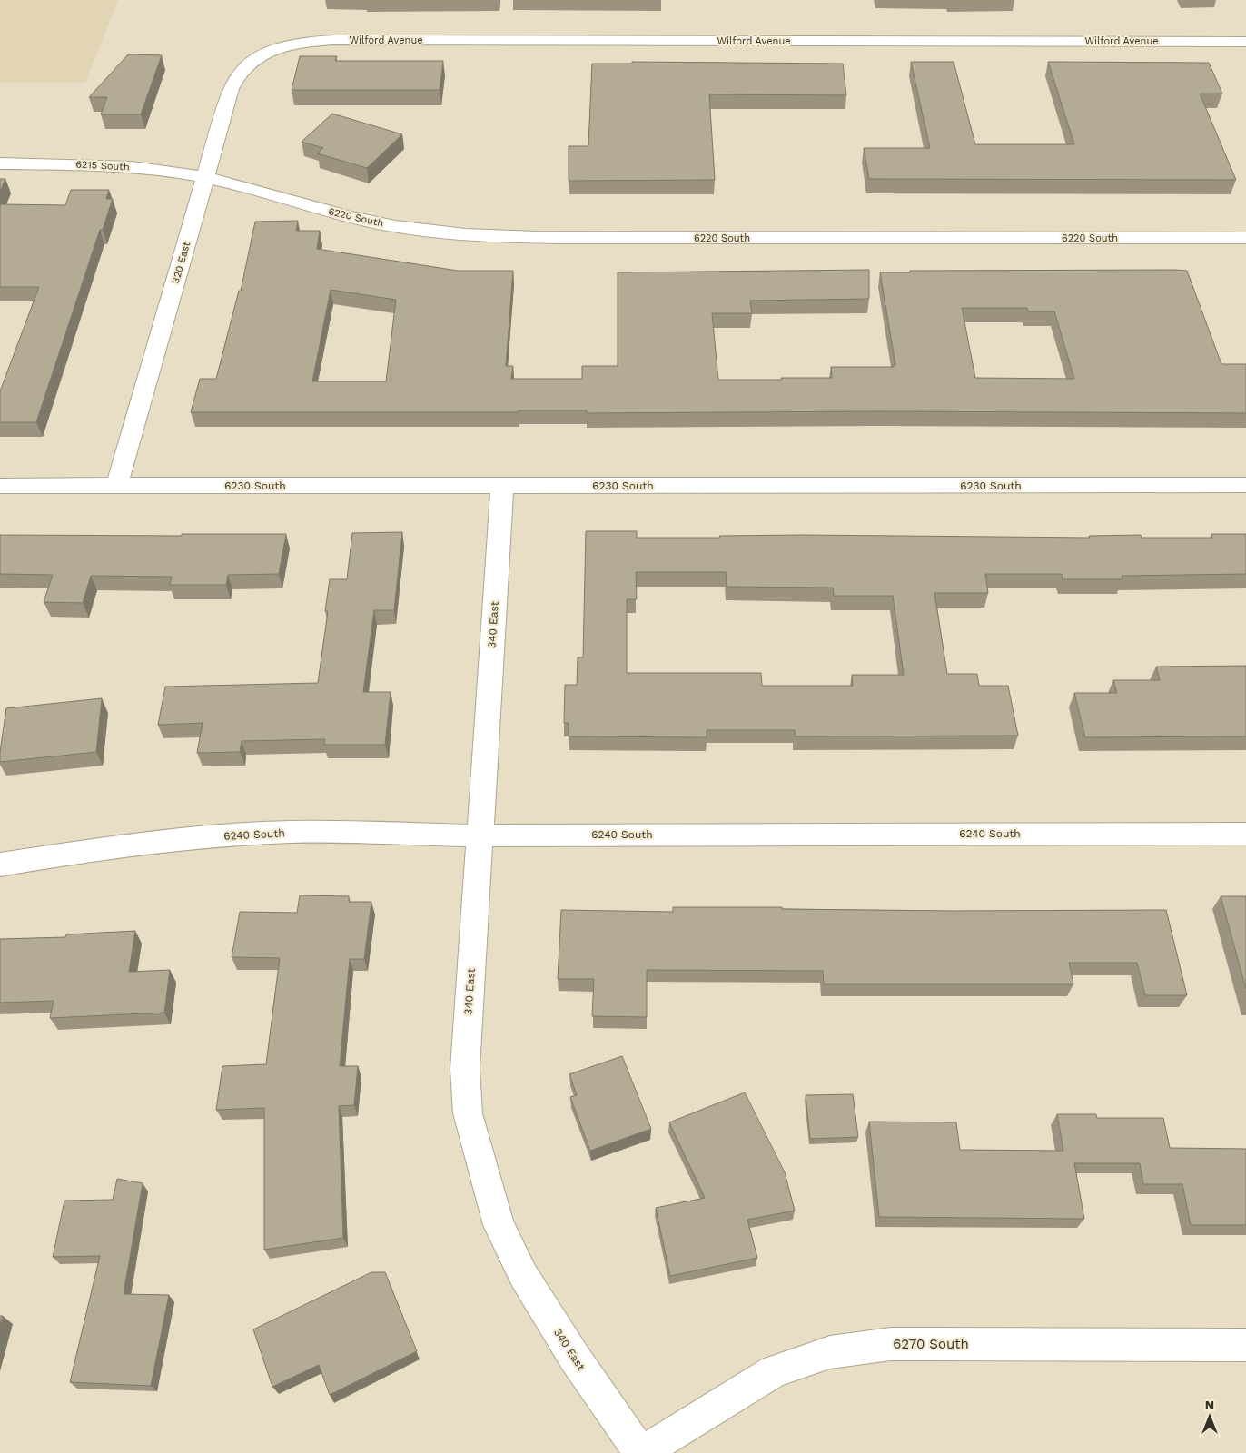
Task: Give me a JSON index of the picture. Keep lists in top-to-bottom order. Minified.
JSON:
{"streets":{"street":["Wilford Avenue","6215 South","6220 South","320 East","6230 South","340 East","6240 South","6270 South"]},"crossings":[["Wilford Avenue","320 East"],["6215 South","6220 South"],["6215 South","320 East"],["6220 South","320 East"],["320 East","6230 South"],["6230 South","340 East"],["340 East","6240 South"],["340 East","6270 South"]],"north":"top"}
